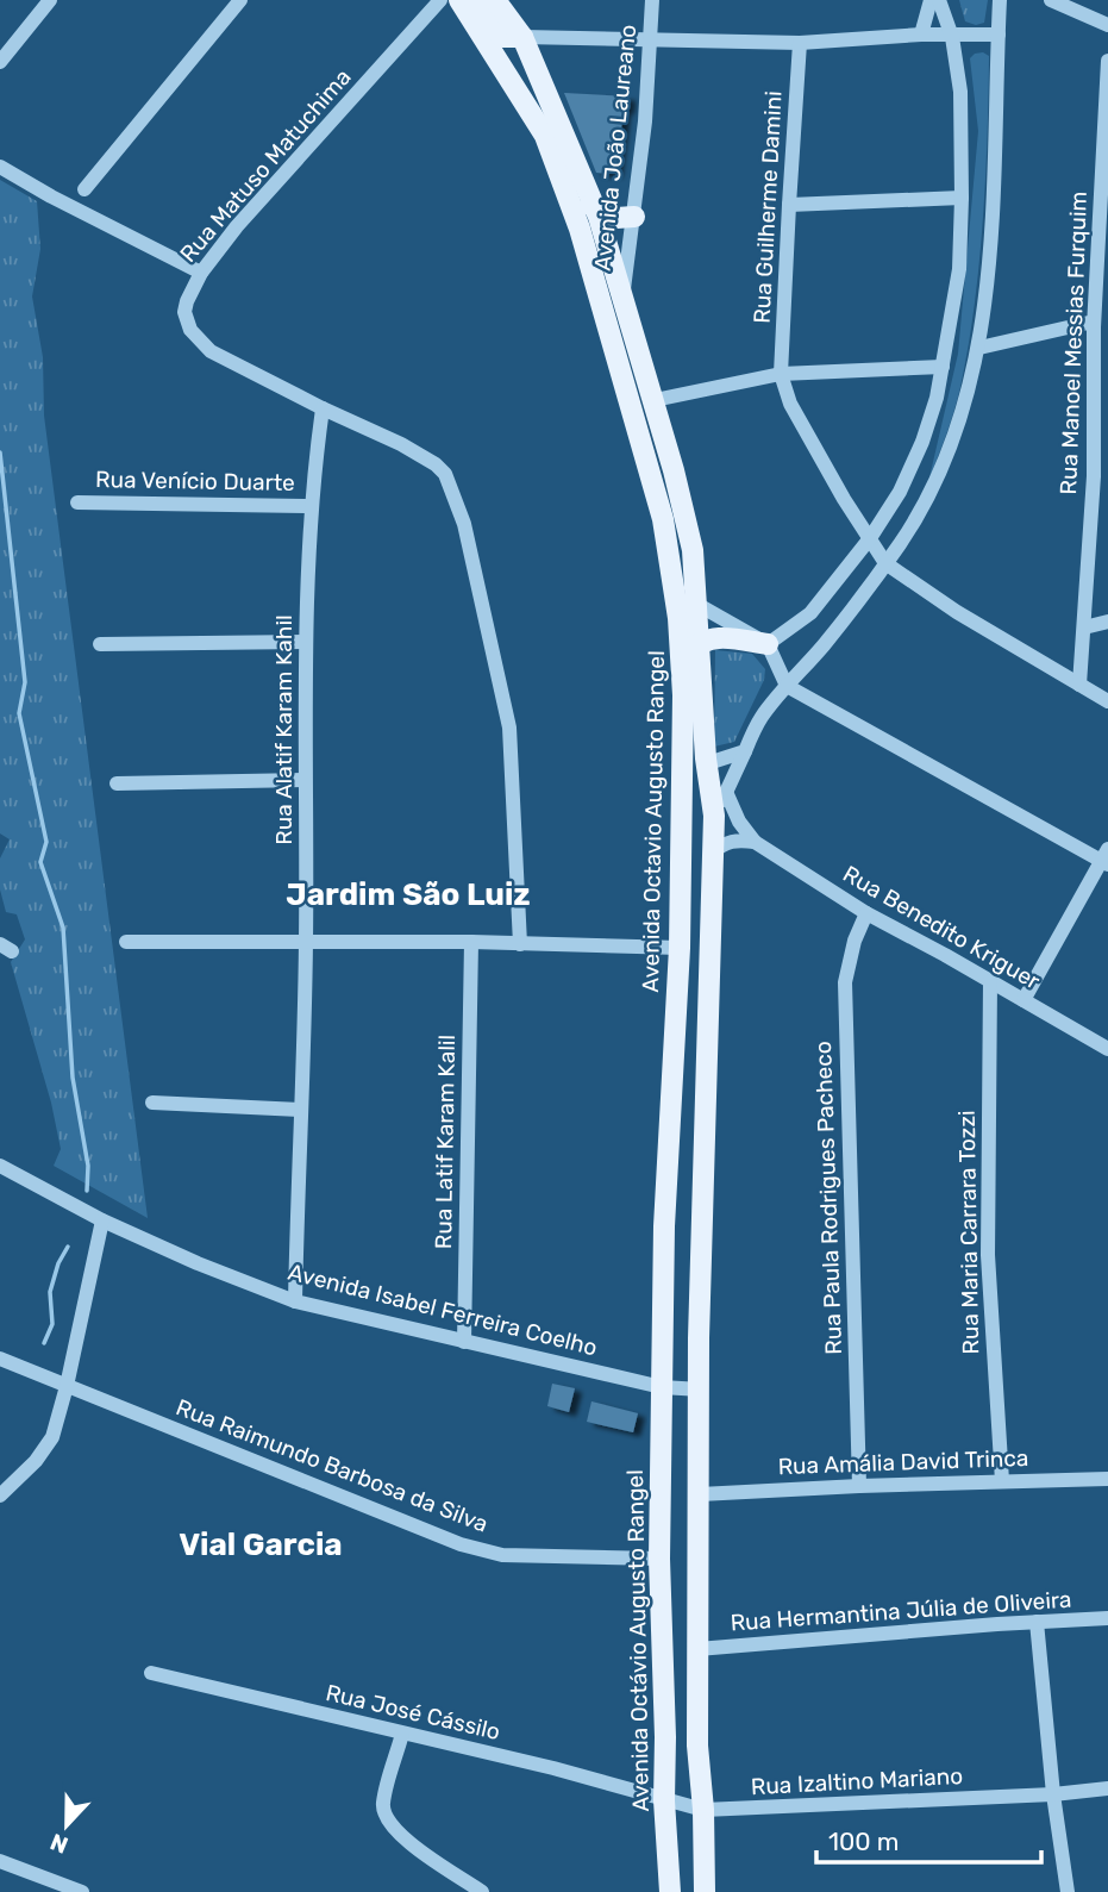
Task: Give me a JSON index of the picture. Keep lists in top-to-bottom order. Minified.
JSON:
{"streets":{"main road":["Avenida Octavio Augusto Rangel","Avenida Octávio Augusto Rangel"],"street":["Avenida João Laureano","Rua Matuso Matuchima","Rua Guilherme Damini","Rua Manoel Messias Furquim","Rua Venício Duarte","Rua Alatif Karam Kahil","Rua Benedito Kriguer","Rua Latif Karam Kalil","Rua Paula Rodrigues Pacheco","Rua Maria Carrara Tozzi","Avenida Isabel Ferreira Coelho","Rua Amália David Trinca","Rua Raimundo Barbosa da Silva","Rua Hermantina Júlia de Oliveira","Rua José Cássilo","Rua Izaltino Mariano"]},"crossings":[["Avenida João Laureano","Avenida Octavio Augusto Rangel"],["Rua Matuso Matuchima","Rua Alatif Karam Kahil"],["Rua Venício Duarte","Rua Alatif Karam Kahil"],["Rua Alatif Karam Kahil","Avenida Isabel Ferreira Coelho"],["Avenida Octavio Augusto Rangel","Avenida Isabel Ferreira Coelho"],["Avenida Octavio Augusto Rangel","Avenida Octávio Augusto Rangel"],["Rua Benedito Kriguer","Rua Paula Rodrigues Pacheco"],["Rua Benedito Kriguer","Rua Maria Carrara Tozzi"],["Rua Latif Karam Kalil","Avenida Isabel Ferreira Coelho"],["Rua Paula Rodrigues Pacheco","Rua Amália David Trinca"],["Rua Maria Carrara Tozzi","Rua Amália David Trinca"],["Avenida Isabel Ferreira Coelho","Avenida Octávio Augusto Rangel"],["Rua Raimundo Barbosa da Silva","Avenida Octávio Augusto Rangel"],["Avenida Octávio Augusto Rangel","Rua José Cássilo"],["Avenida Octávio Augusto Rangel","Rua Izaltino Mariano"],["Rua José Cássilo","Rua Izaltino Mariano"]],"districts":["Jardim São Luiz","Vial Garcia"],"scale_bar":"100 m","north":"bottom"}
